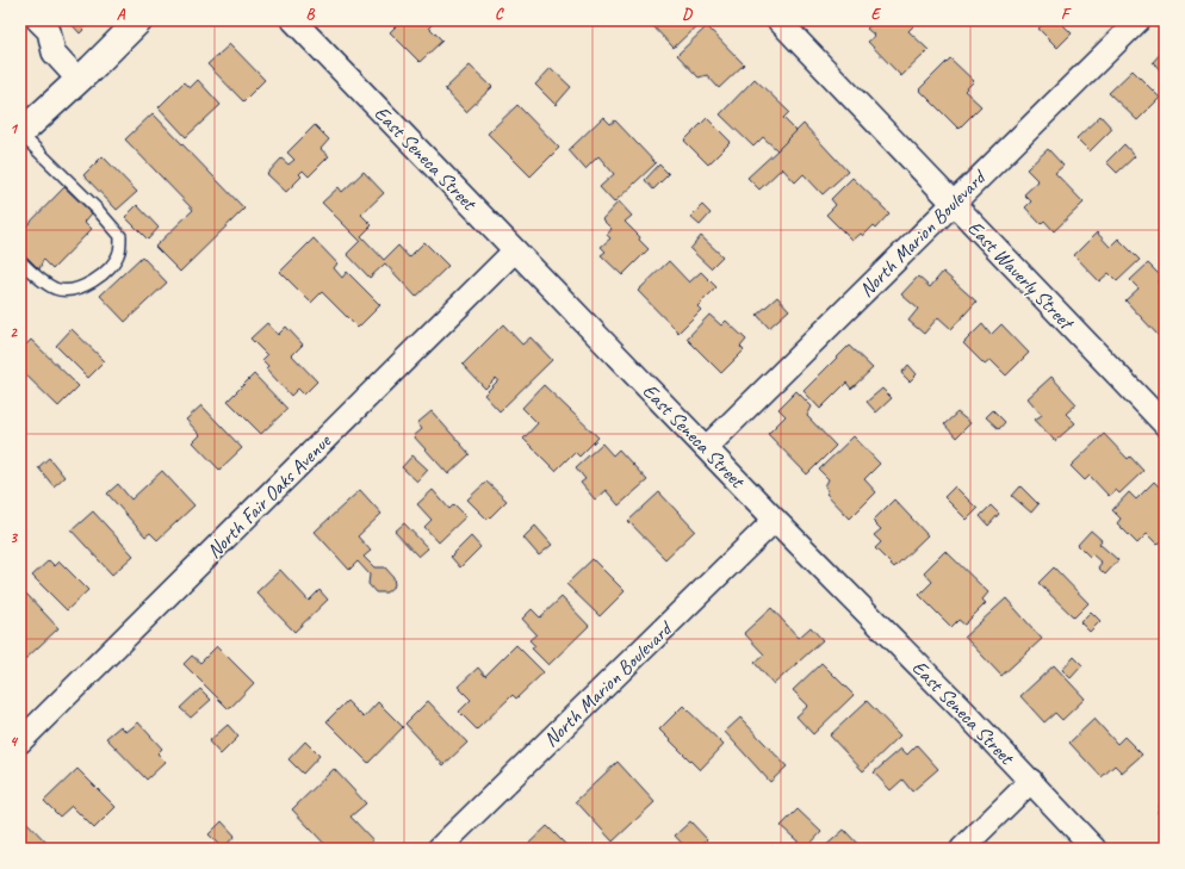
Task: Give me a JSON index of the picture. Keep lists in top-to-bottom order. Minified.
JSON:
{"streets":{"street":["East Seneca Street","North Marion Boulevard","East Waverly Street","North Fair Oaks Avenue"]},"crossings":[["East Seneca Street","North Marion Boulevard"],["East Seneca Street","North Fair Oaks Avenue"],["North Marion Boulevard","East Waverly Street"]],"grid":{"columns":["A","B","C","D","E","F"],"rows":["1","2","3","4"]}}
